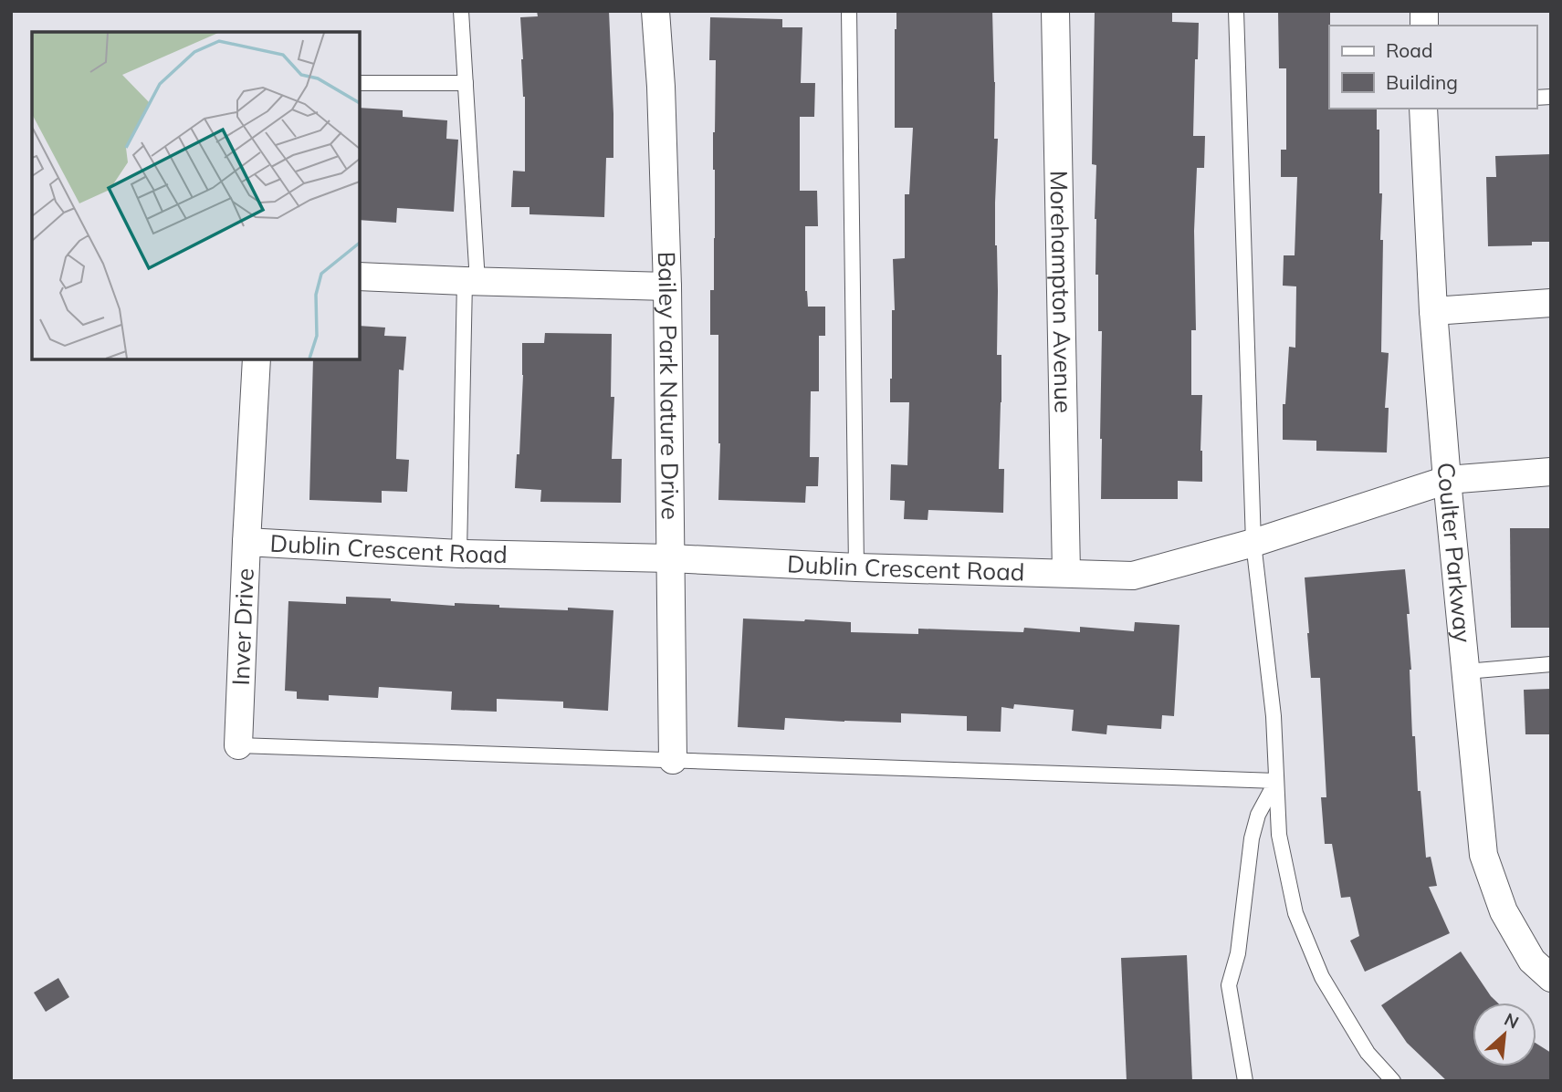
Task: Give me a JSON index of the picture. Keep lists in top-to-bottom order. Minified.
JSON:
{"streets":{"street":["Morehampton Avenue","Bailey Park Nature Drive","Dublin Crescent Road","Coulter Parkway","Inver Drive"]},"crossings":[["Morehampton Avenue","Dublin Crescent Road"],["Bailey Park Nature Drive","Dublin Crescent Road"],["Dublin Crescent Road","Coulter Parkway"],["Dublin Crescent Road","Inver Drive"]],"legend":["Road","Building"],"north":"top right"}
